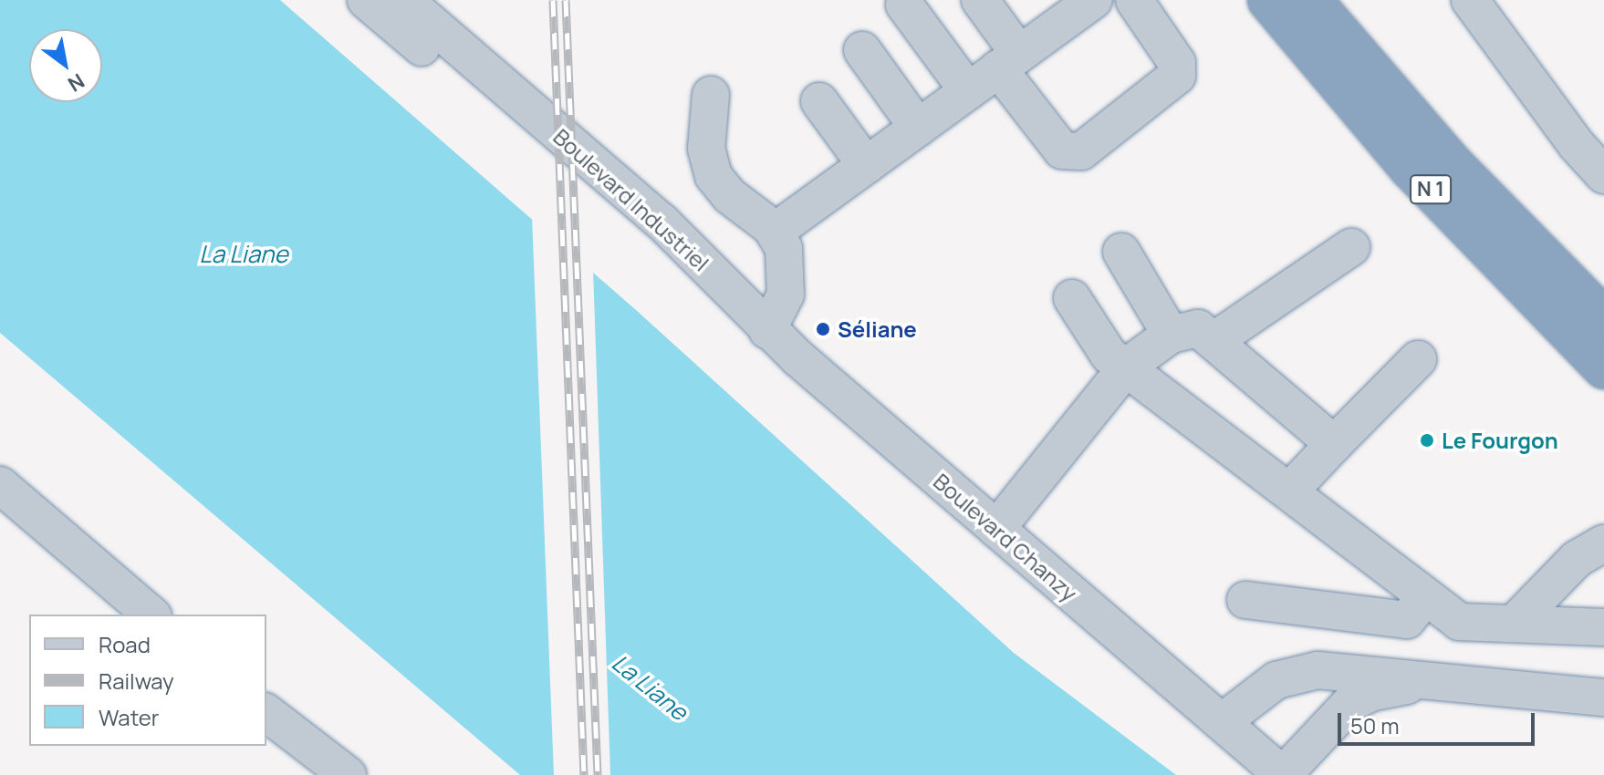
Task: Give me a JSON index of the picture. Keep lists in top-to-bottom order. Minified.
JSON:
{"streets":{"highway":["N 1"],"street":["Boulevard Industriel","Boulevard Chanzy"]},"crossings":[["Boulevard Industriel","Boulevard Chanzy"]],"water":["La Liane"],"places":["Séliane","Le Fourgon"],"legend":["Road","Railway","Water"],"scale_bar":"50 m","north":"bottom right"}
